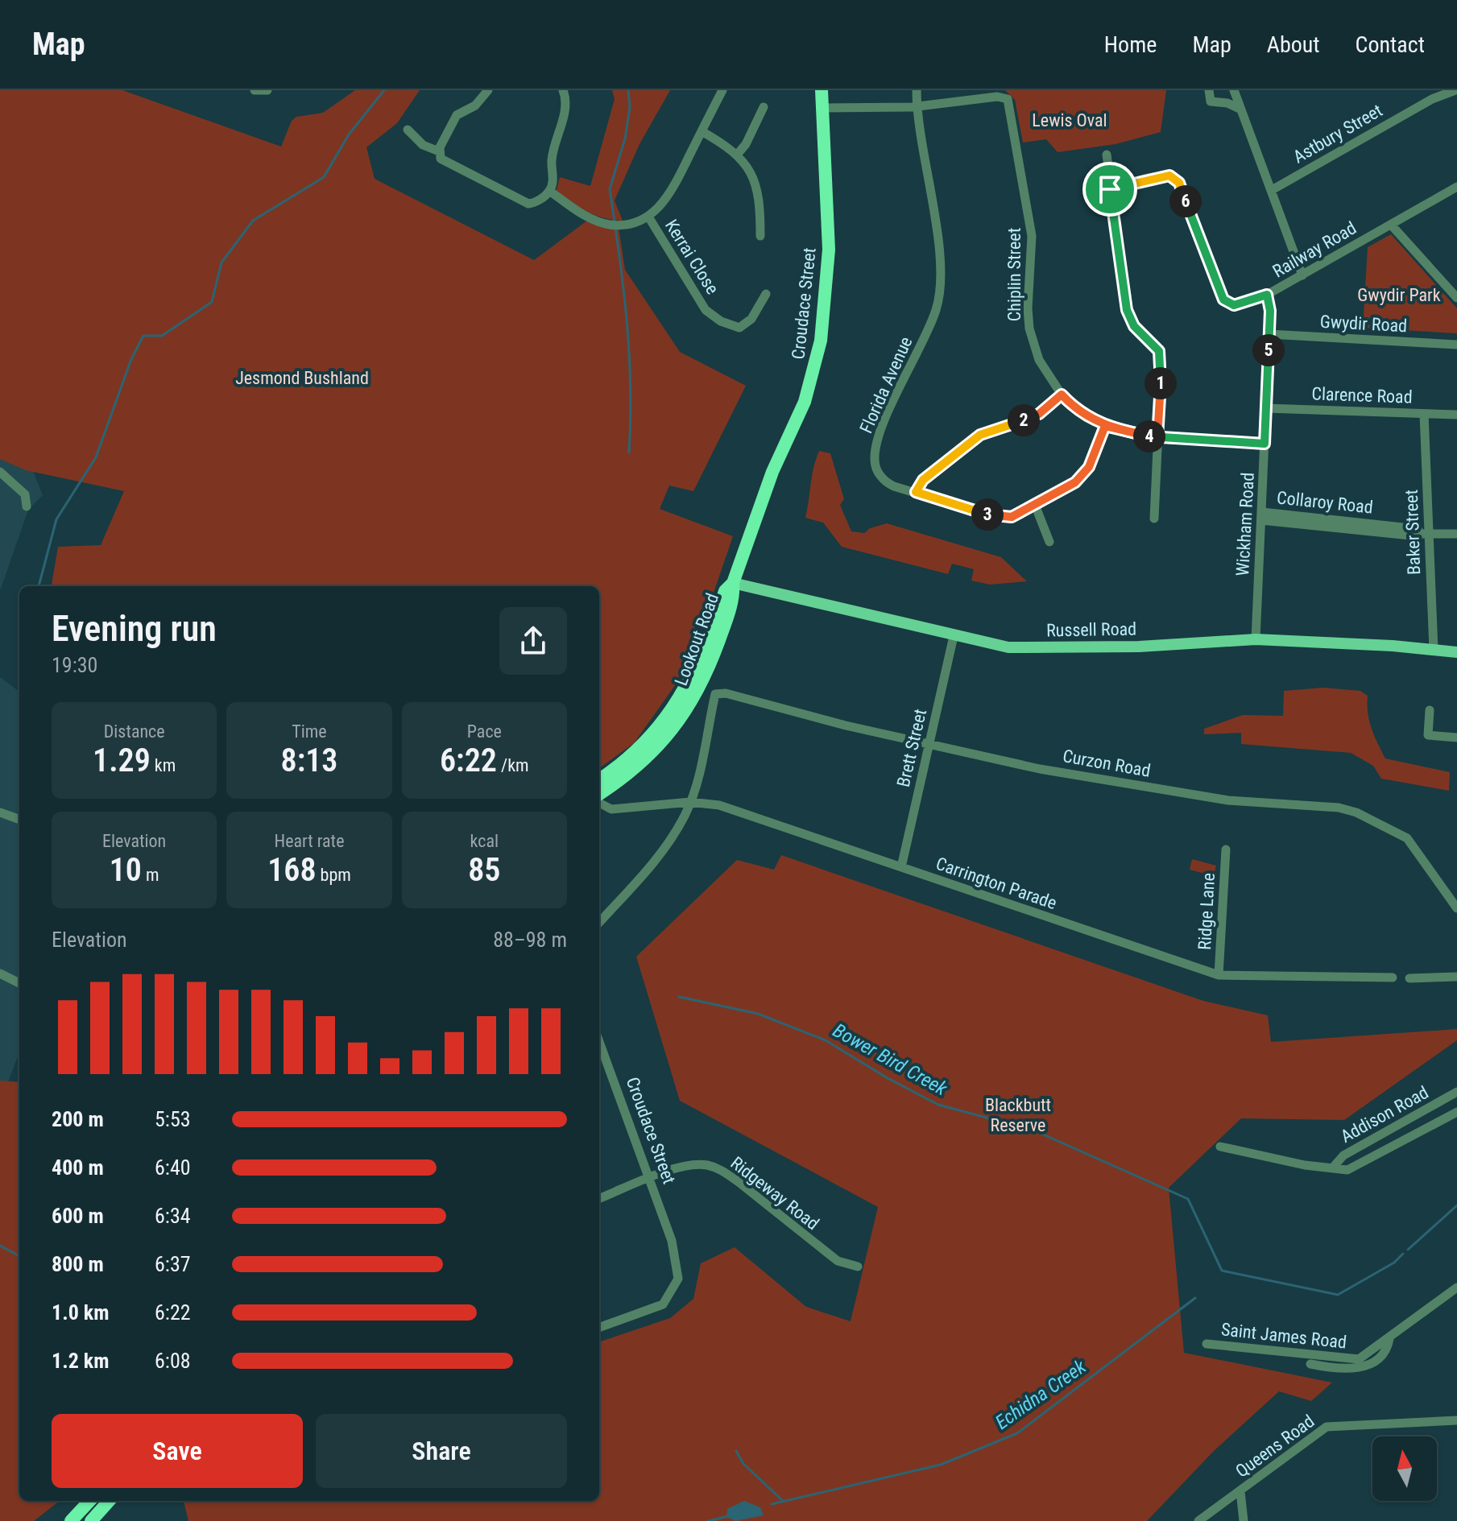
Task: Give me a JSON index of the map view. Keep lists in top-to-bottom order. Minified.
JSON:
{"streets":{"highway":["Croudace Street","Lookout Road"],"main road":["Russell Road"],"street":["Astbury Street","Railway Road","Kerrai Close","Chiplin Street","Gwydir Road","Florida Avenue","Clarence Road","Collaroy Road","Wickham Road","Baker Street","Brett Street","Curzon Road","Carrington Parade","Ridge Lane","Addison Road","Ridgeway Road","Saint James Road","Queens Road"]},"crossings":[["Railway Road","Wickham Road"],["Chiplin Street","Florida Avenue"],["Chiplin Street","Wickham Road"],["Croudace Street","Russell Road"],["Croudace Street","Lookout Road"],["Croudace Street","Ridgeway Road"],["Gwydir Road","Wickham Road"],["Clarence Road","Wickham Road"],["Clarence Road","Baker Street"],["Collaroy Road","Wickham Road"],["Collaroy Road","Baker Street"],["Wickham Road","Russell Road"],["Baker Street","Russell Road"],["Russell Road","Lookout Road"],["Russell Road","Brett Street"],["Brett Street","Curzon Road"],["Brett Street","Carrington Parade"],["Curzon Road","Carrington Parade"],["Carrington Parade","Ridge Lane"]],"water":["Bower Bird Creek","Echidna Creek"],"parks":["Lewis Oval","Gwydir Park","Jesmond Bushland","Blackbutt Reserve"],"north":"top","page":{"header":"Map","nav":["Home","Map","About","Contact"],"pins":["6","5","1","2","4","3"],"heading":["Evening run","19:30"],"stats":[["Distance","1.29 km"],["Time","8:13"],["Pace","6:22 /km"],["Elevation","10 m"],["Heart rate","168 bpm"],["kcal","85"]],"chart":["Elevation","88–98 m"],"list":[{"name":"200 m","note":"5:53"},{"name":"400 m","note":"6:40"},{"name":"600 m","note":"6:34"},{"name":"800 m","note":"6:37"},{"name":"1.0 km","note":"6:22"},{"name":"1.2 km","note":"6:08"}],"buttons":["Save","Share"]}}
